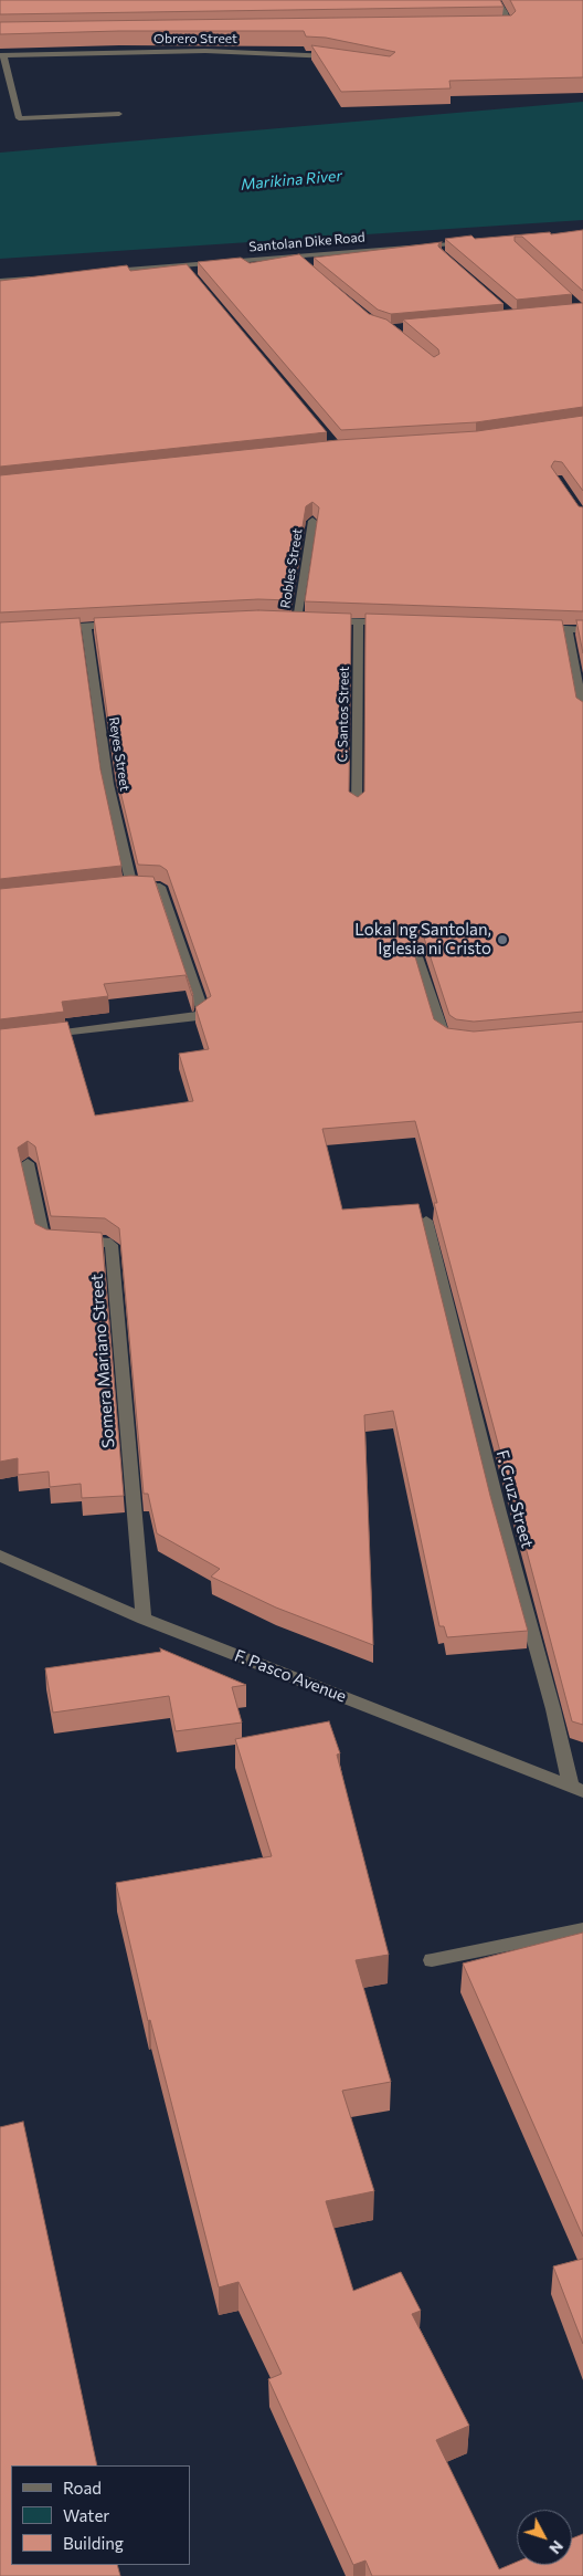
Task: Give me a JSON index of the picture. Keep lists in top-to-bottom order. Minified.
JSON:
{"streets":{"street":["Obrero Street","Santolan Dike Road","Robles Street","C. Santos Street","Reyes Street","Somera Mariano Street","F. Cruz Street","F. Pasco Avenue"]},"crossings":[["Somera Mariano Street","F. Pasco Avenue"],["F. Cruz Street","F. Pasco Avenue"]],"water":["Marikina River"],"places":["Lokal ng Santolan, Iglesia ni Cristo"],"legend":["Road","Water","Building"],"north":"bottom right"}
